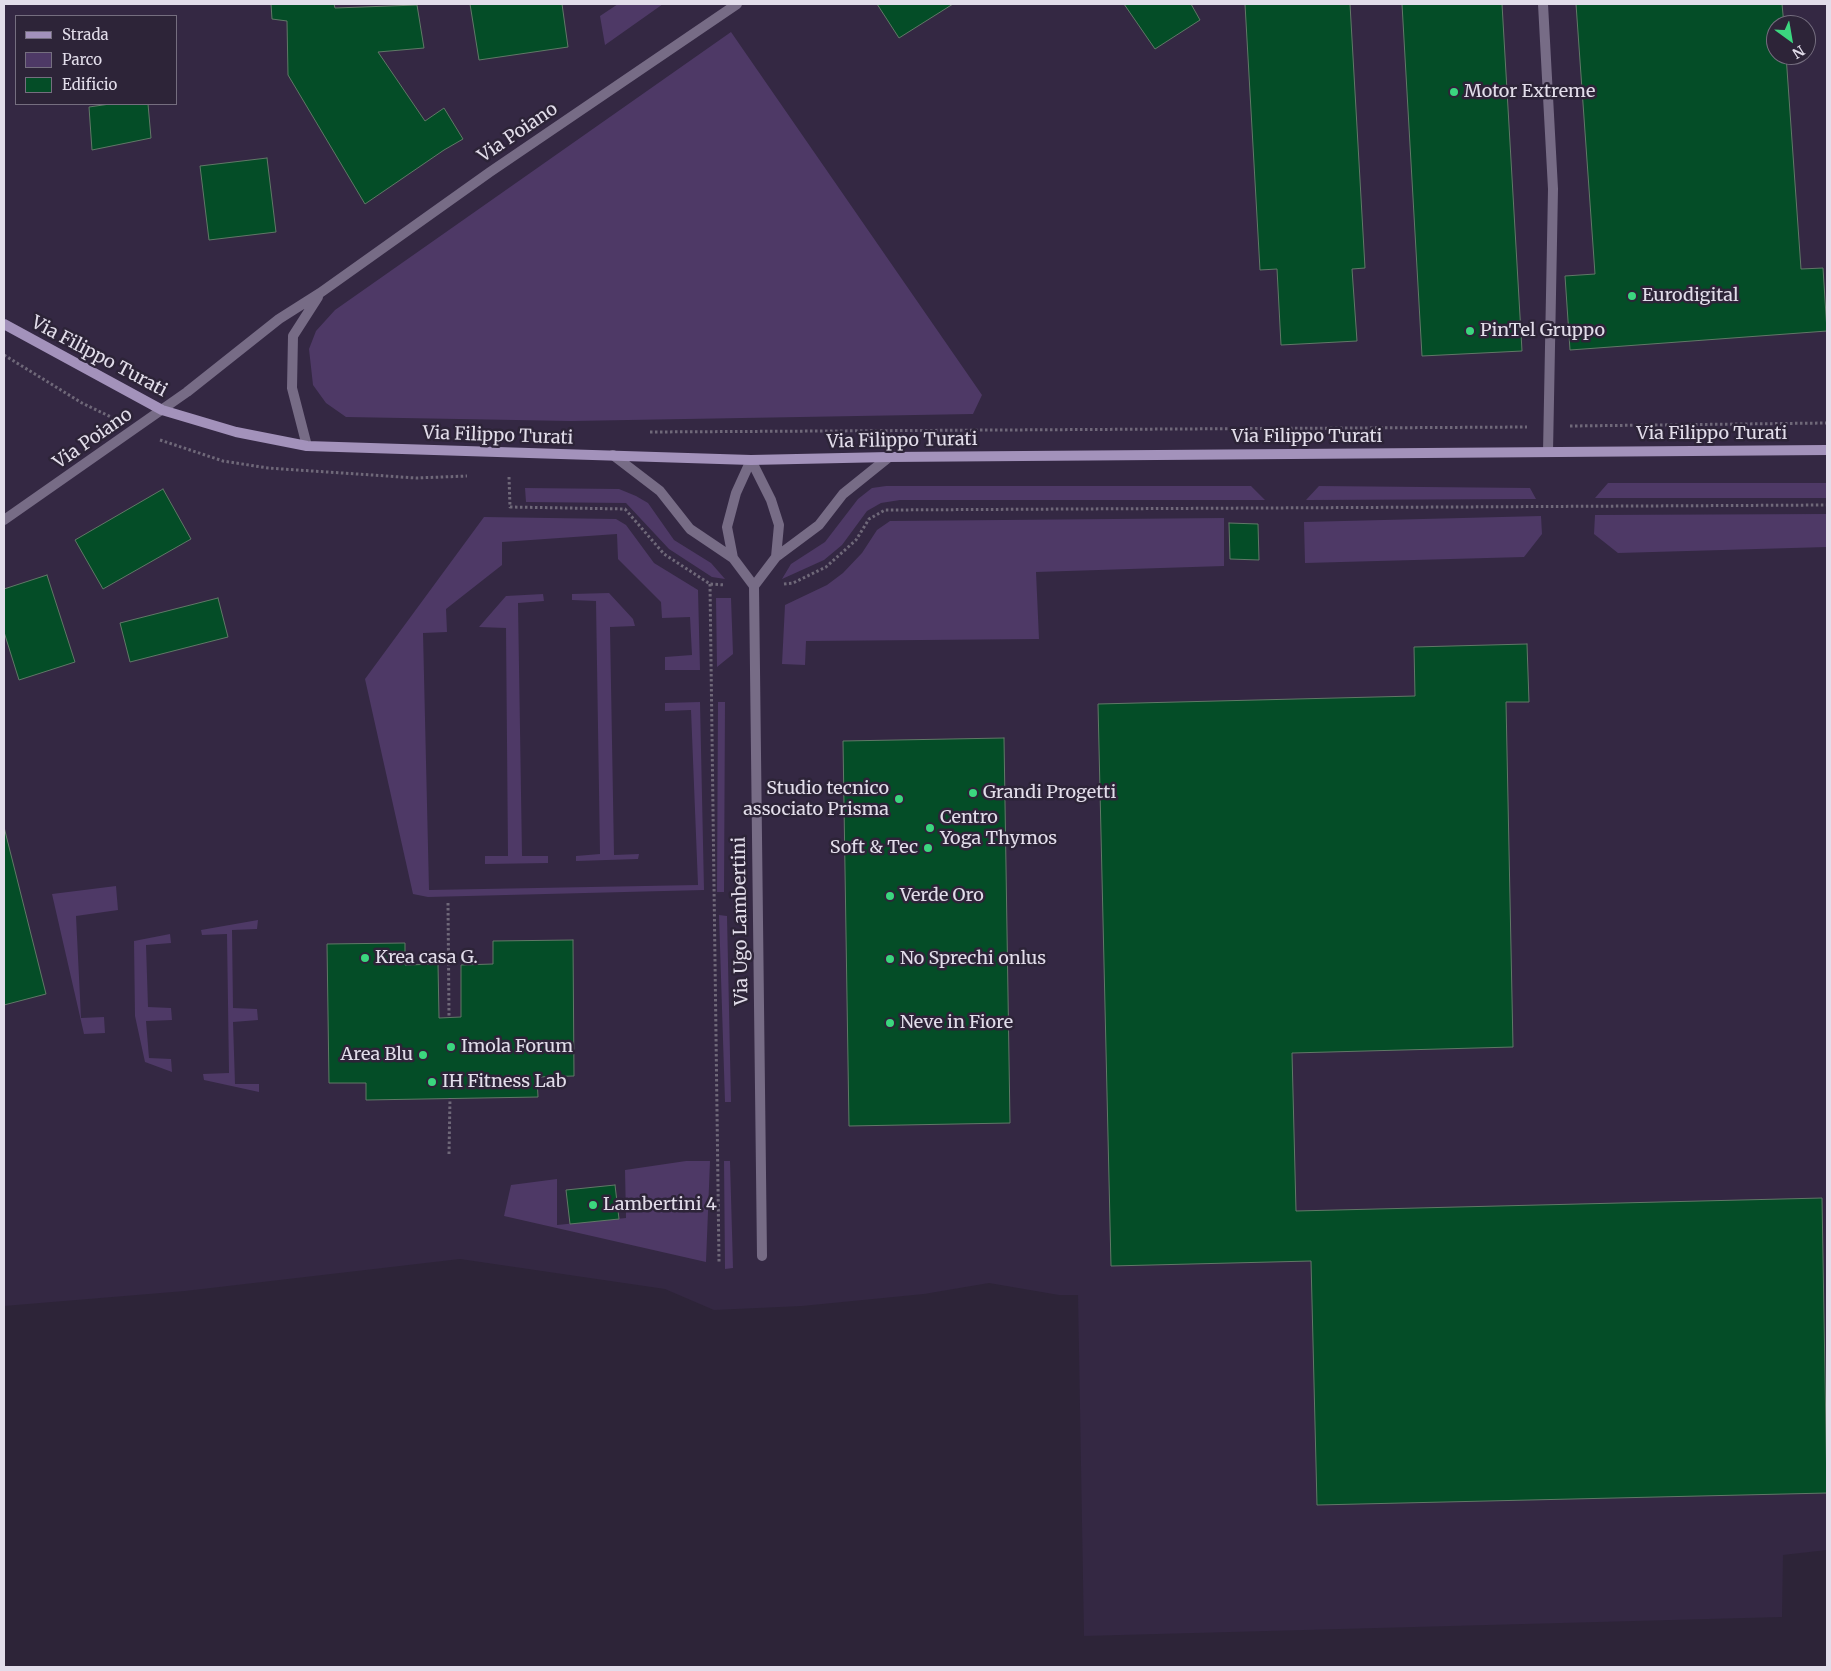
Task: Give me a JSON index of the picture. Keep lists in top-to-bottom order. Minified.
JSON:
{"streets":{"main road":["Via Filippo Turati"],"street":["Via Poiano","Via Ugo Lambertini"]},"crossings":[["Via Poiano","Via Filippo Turati"]],"places":["Motor Extreme","Eurodigital","PinTel Gruppo","Grandi Progetti","Studio tecnico associato Prisma","Centro Yoga Thymos","Soft & Tec","Verde Oro","Krea casa G.","No Sprechi onlus","Neve in Fiore","Imola Forum","Area Blu","IH Fitness Lab","Lambertini 4"],"legend":["Strada","Parco","Edificio"],"north":"bottom right"}
